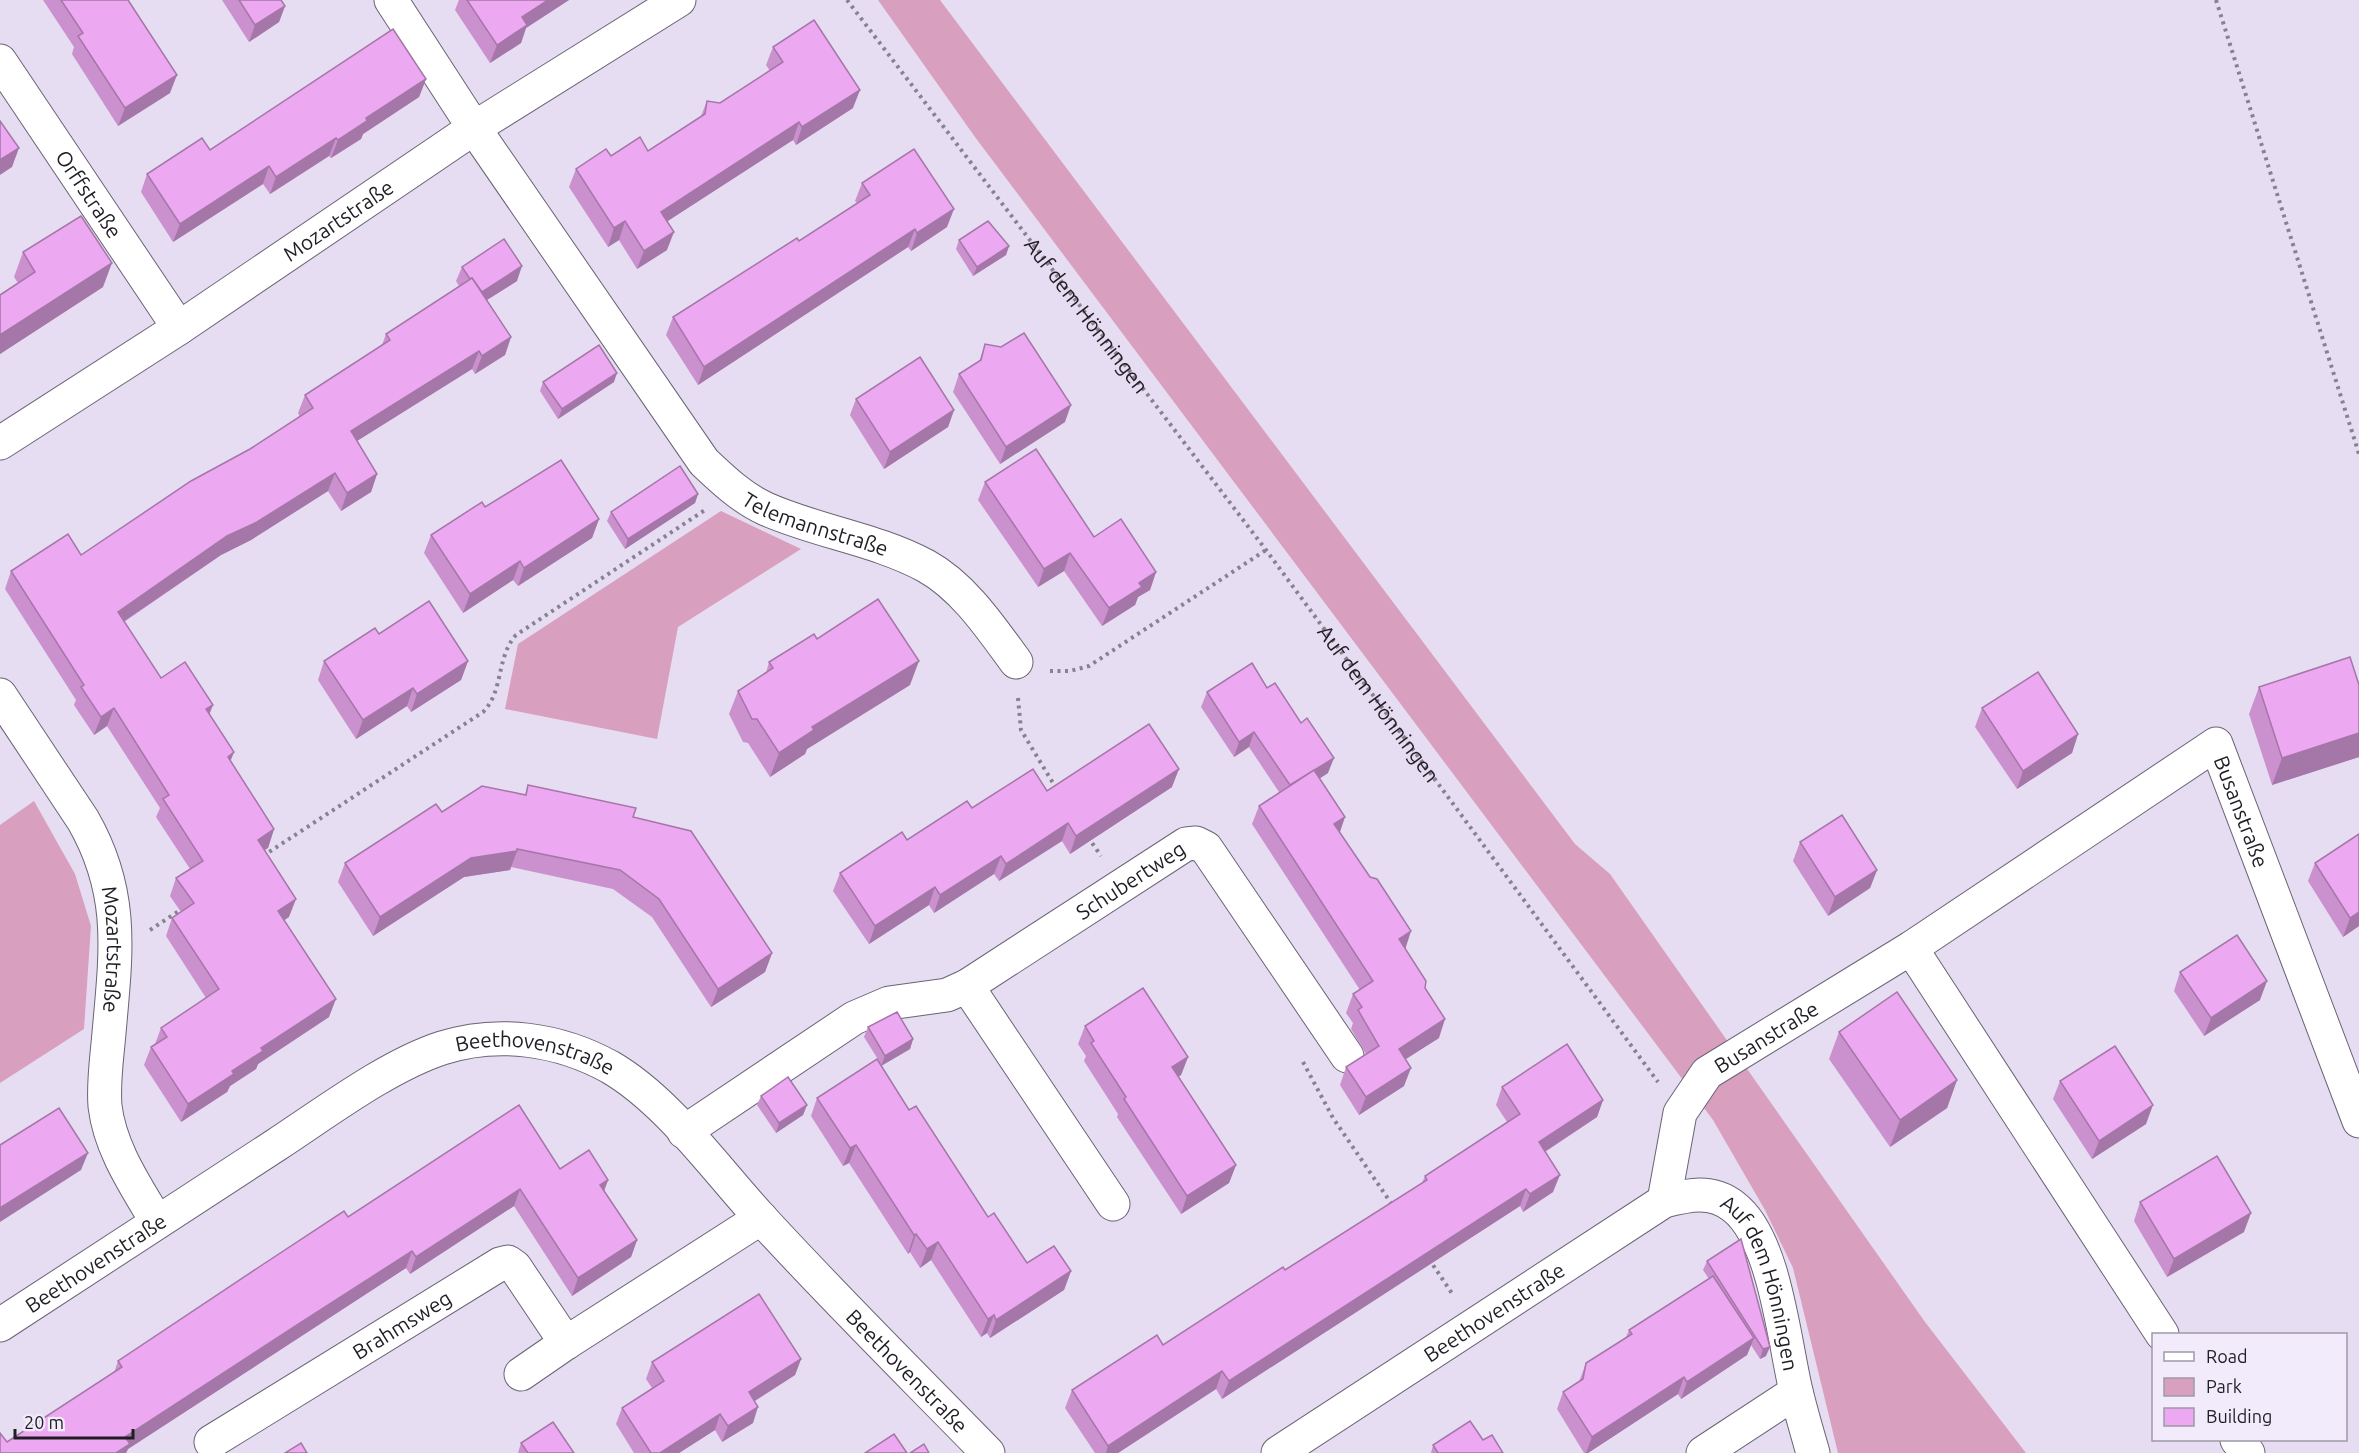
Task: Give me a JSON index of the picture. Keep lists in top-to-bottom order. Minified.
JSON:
{"streets":{"street":["Orffstraße","Mozartstraße","Auf dem Hönningen","Telemannstraße","Busanstraße","Schubertweg","Beethovenstraße","Brahmsweg"]},"crossings":[["Orffstraße","Mozartstraße"],["Mozartstraße","Telemannstraße"],["Mozartstraße","Beethovenstraße"],["Auf dem Hönningen","Busanstraße"],["Auf dem Hönningen","Beethovenstraße"],["Busanstraße","Beethovenstraße"],["Schubertweg","Beethovenstraße"]],"legend":["Road","Park","Building"],"scale_bar":"20 m"}
